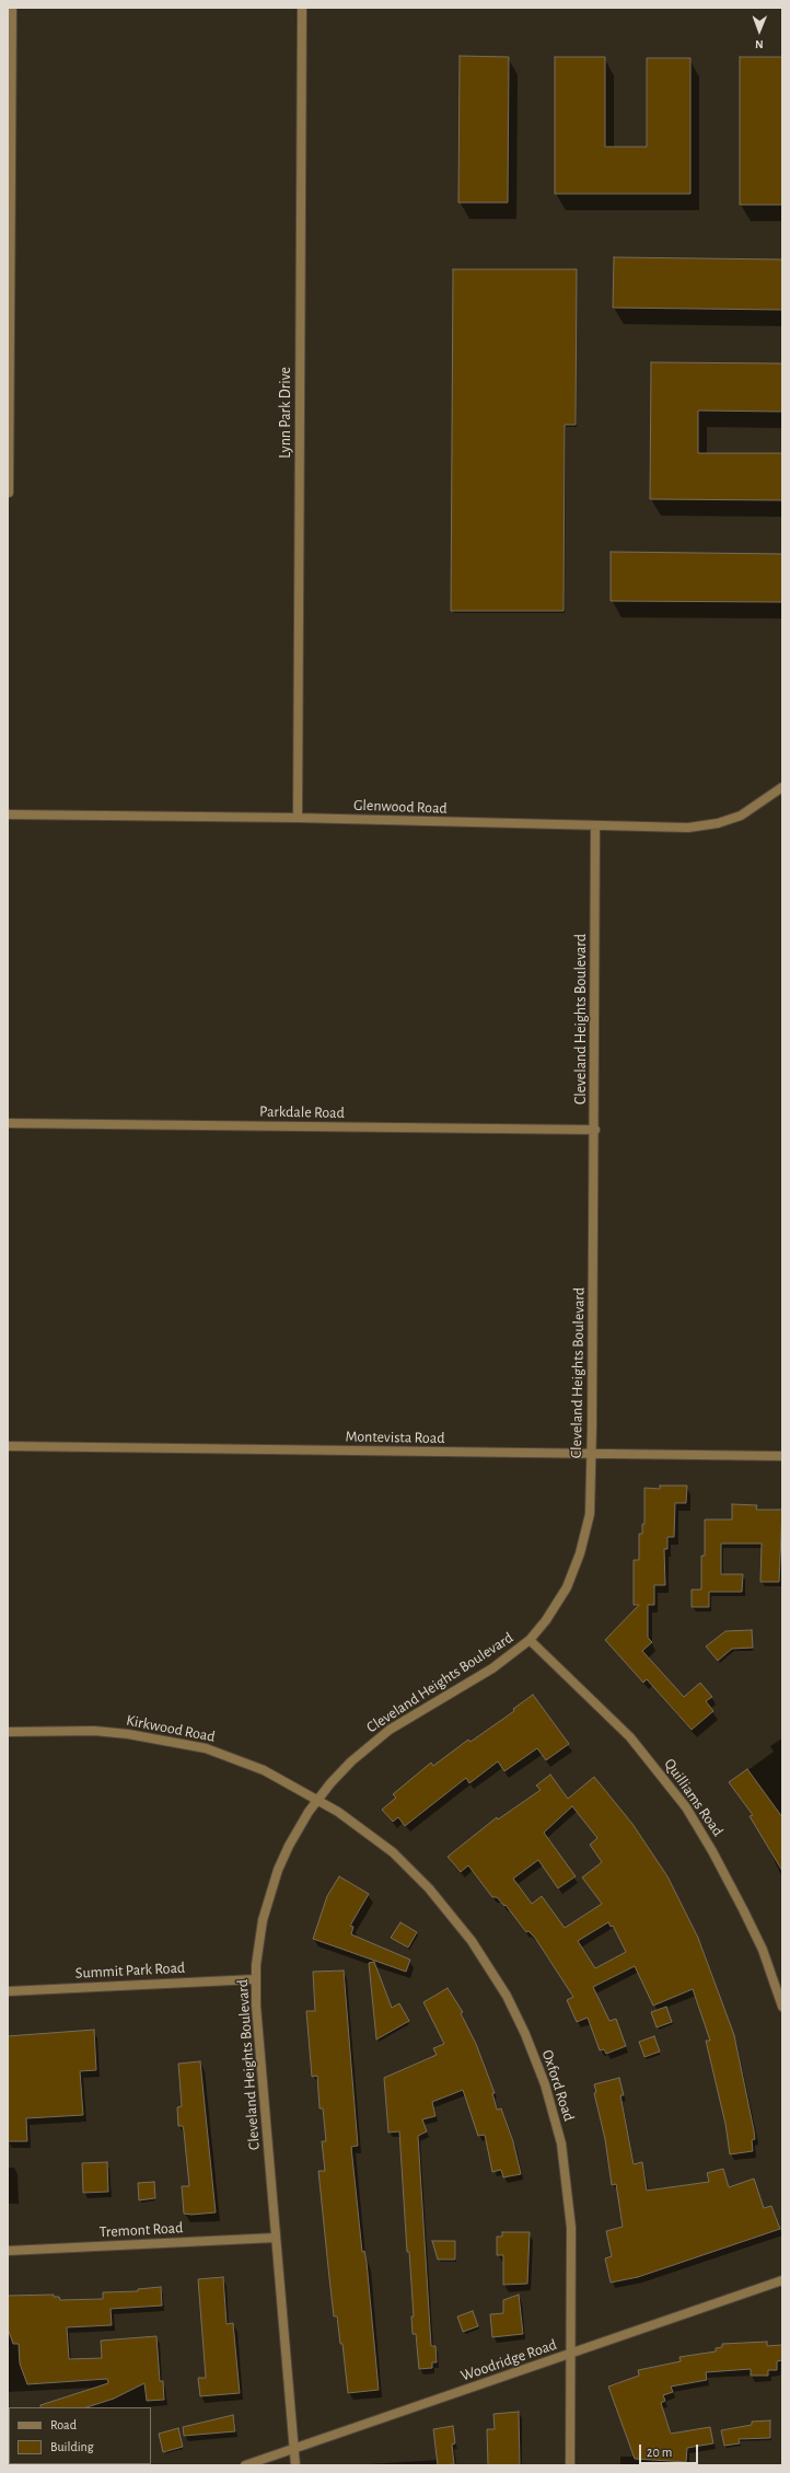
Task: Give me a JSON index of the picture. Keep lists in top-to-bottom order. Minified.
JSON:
{"streets":{"street":["Lynn Park Drive","Glenwood Road","Cleveland Heights Boulevard","Parkdale Road","Montevista Road","Kirkwood Road","Quilliams Road","Summit Park Road","Oxford Road","Tremont Road","Woodridge Road"]},"crossings":[["Lynn Park Drive","Glenwood Road"],["Glenwood Road","Cleveland Heights Boulevard"],["Cleveland Heights Boulevard","Parkdale Road"],["Cleveland Heights Boulevard","Montevista Road"],["Cleveland Heights Boulevard","Kirkwood Road"],["Cleveland Heights Boulevard","Quilliams Road"],["Cleveland Heights Boulevard","Summit Park Road"],["Cleveland Heights Boulevard","Oxford Road"],["Cleveland Heights Boulevard","Tremont Road"],["Cleveland Heights Boulevard","Woodridge Road"],["Kirkwood Road","Oxford Road"],["Oxford Road","Woodridge Road"]],"legend":["Road","Building"],"scale_bar":"20 m","north":"bottom"}
